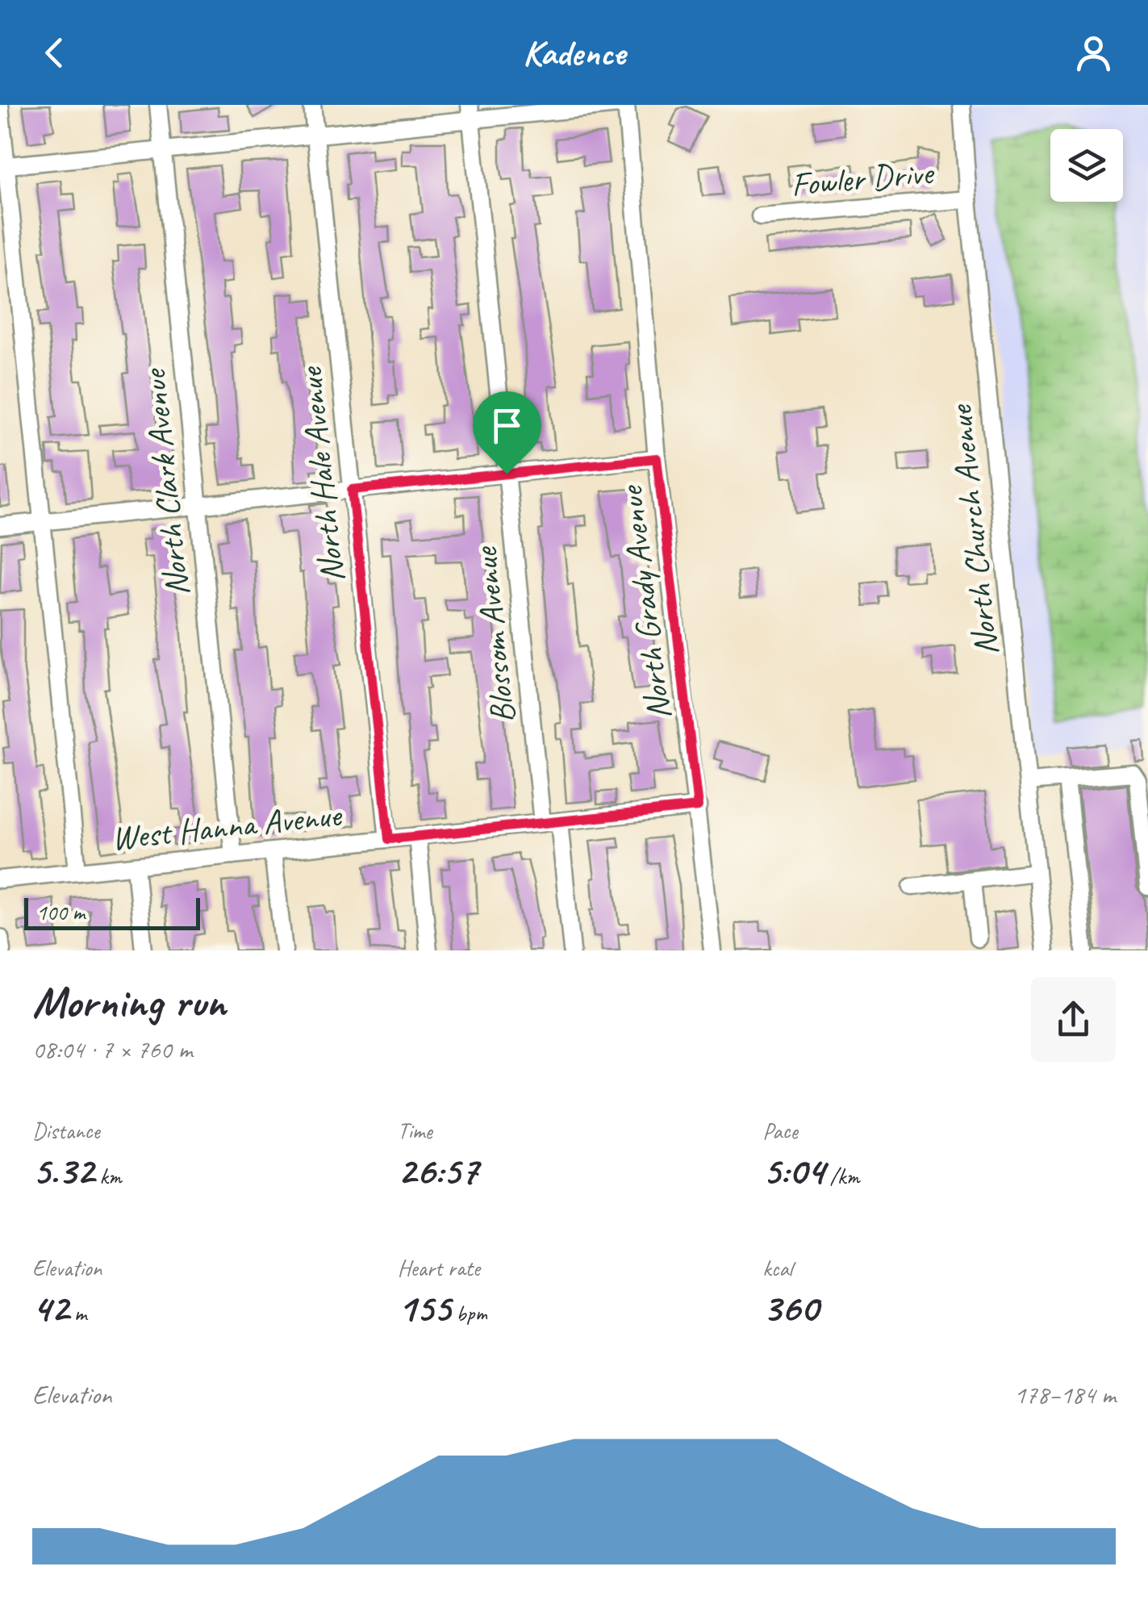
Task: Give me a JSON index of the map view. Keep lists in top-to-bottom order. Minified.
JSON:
{"streets":{"street":["Fowler Drive","North Hale Avenue","North Clark Avenue","North Church Avenue","North Grady Avenue","Blossom Avenue","West Hanna Avenue"]},"crossings":[["Fowler Drive","North Church Avenue"],["North Hale Avenue","West Hanna Avenue"],["North Clark Avenue","West Hanna Avenue"],["North Grady Avenue","West Hanna Avenue"],["Blossom Avenue","West Hanna Avenue"]],"scale_bar":"100 m","page":{"header":"Kadence","scale":"100 m","heading":["Morning run","08:04 · 7 × 760 m"],"stats":[["Distance","5.32 km"],["Time","26:57"],["Pace","5:04 /km"],["Elevation","42 m"],["Heart rate","155 bpm"],["kcal","360"]],"chart":["Elevation","178–184 m"]}}
